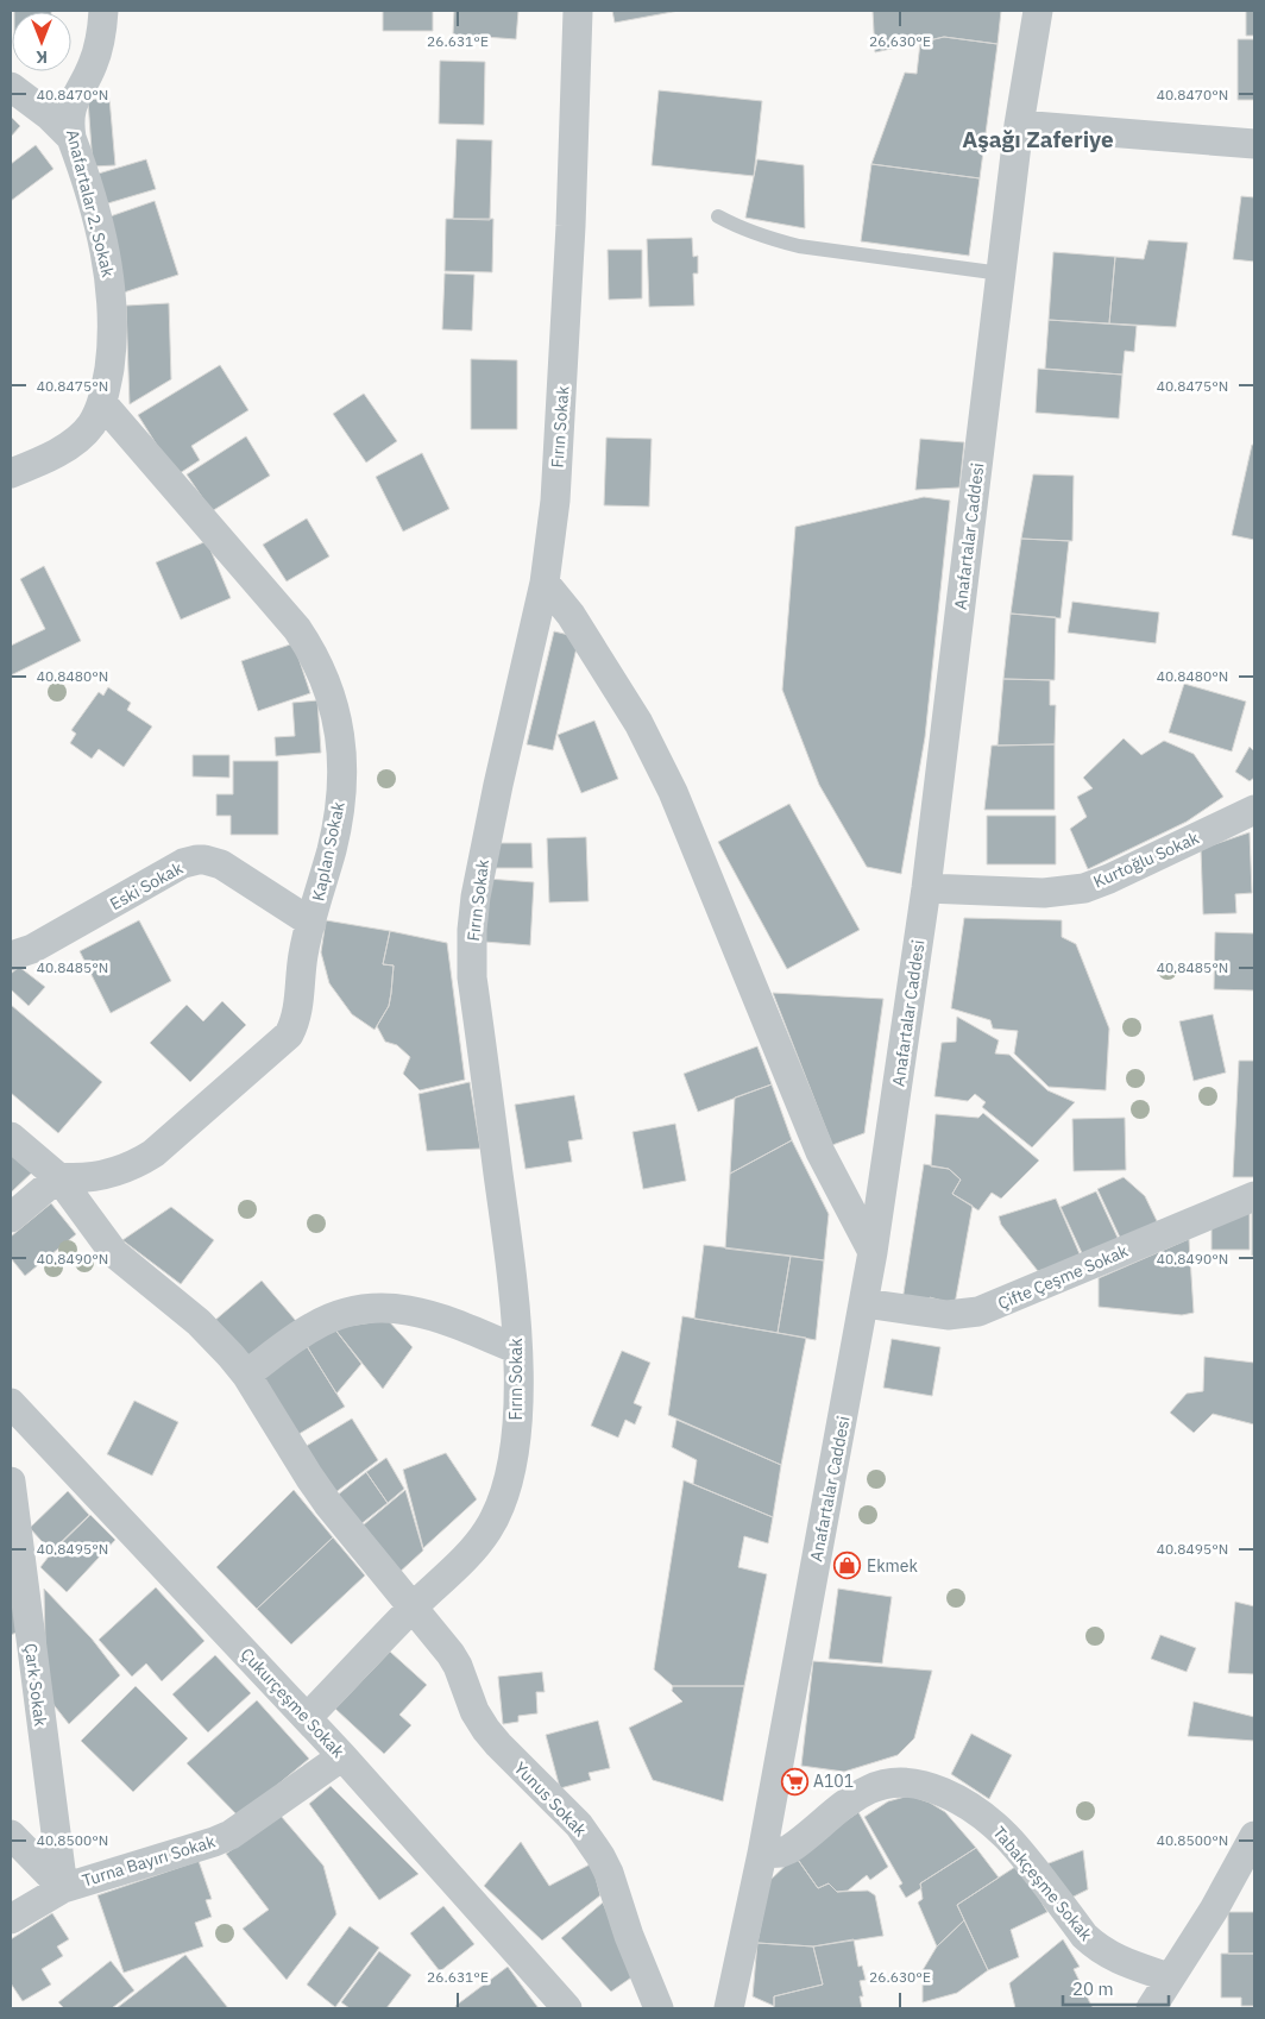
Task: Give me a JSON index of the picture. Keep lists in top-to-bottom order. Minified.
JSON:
{"streets":{"street":["Anafartalar 2. Sokak","Fırın Sokak","Anafartalar Caddesi","Kaplan Sokak","Kurtoğlu Sokak","Eski Sokak","Çifte Çeşme Sokak","Çark Sokak","Çukurçeşme Sokak","Yunus Sokak","Turna Bayırı Sokak","Tabakçeşme Sokak"]},"crossings":[["Anafartalar 2. Sokak","Kaplan Sokak"],["Fırın Sokak","Çukurçeşme Sokak"],["Fırın Sokak","Yunus Sokak"],["Anafartalar Caddesi","Kurtoğlu Sokak"],["Anafartalar Caddesi","Çifte Çeşme Sokak"],["Anafartalar Caddesi","Tabakçeşme Sokak"],["Kaplan Sokak","Eski Sokak"],["Kaplan Sokak","Yunus Sokak"],["Çark Sokak","Turna Bayırı Sokak"],["Çukurçeşme Sokak","Turna Bayırı Sokak"]],"districts":["Aşağı Zaferiye"],"places":{"shop":["Ekmek"],"supermarket":["A101"]},"scale_bar":"20 m","north":"bottom","coordinates":["26.631°E","26.630°E","40.8470°N","40.8475°N","40.8480°N","40.8485°N","40.8490°N","40.8495°N","40.8500°N"]}
